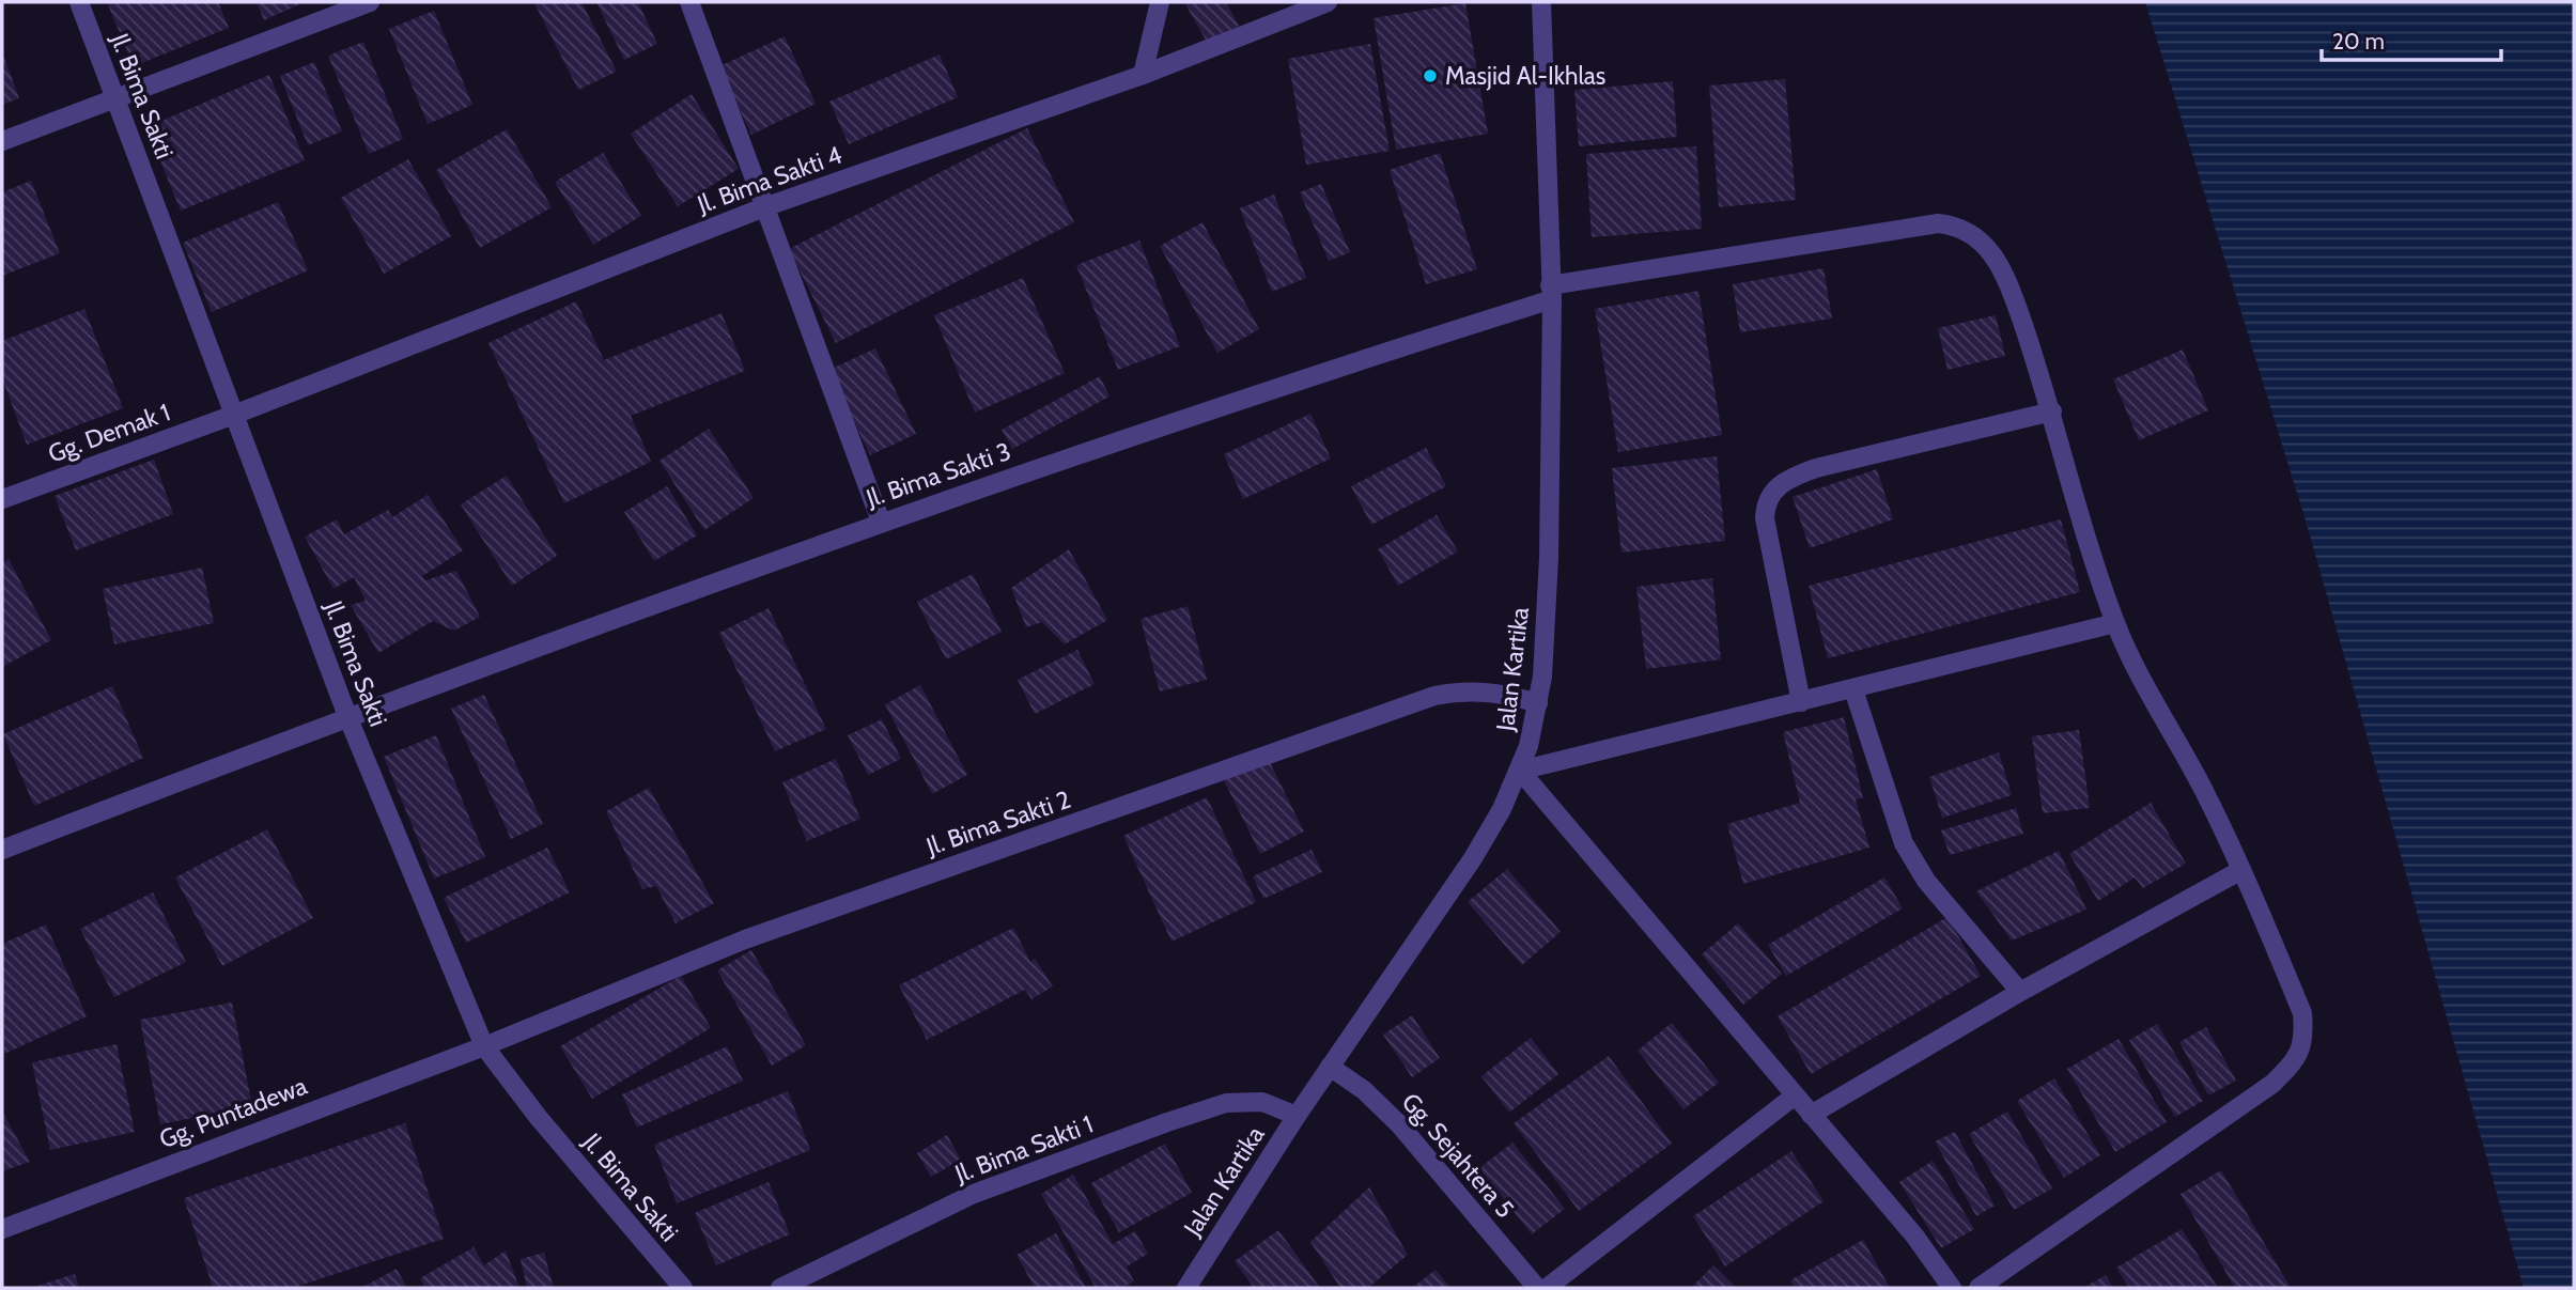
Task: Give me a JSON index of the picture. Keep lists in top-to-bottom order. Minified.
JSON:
{"streets":{"street":["Jl. Bima Sakti","Jl. Bima Sakti 4","Gg. Demak 1","Jl. Bima Sakti 3","Jalan Kartika","Jl. Bima Sakti 2","Gg. Puntadewa","Jl. Bima Sakti 1","Gg. Sejahtera 5"]},"crossings":[["Jl. Bima Sakti","Jl. Bima Sakti 4"],["Jl. Bima Sakti","Gg. Demak 1"],["Jl. Bima Sakti","Jl. Bima Sakti 3"],["Jl. Bima Sakti","Jl. Bima Sakti 2"],["Jl. Bima Sakti","Gg. Puntadewa"],["Jl. Bima Sakti 4","Gg. Demak 1"],["Jl. Bima Sakti 3","Jalan Kartika"],["Jalan Kartika","Jl. Bima Sakti 2"],["Jalan Kartika","Jl. Bima Sakti 1"],["Jalan Kartika","Gg. Sejahtera 5"],["Jl. Bima Sakti 2","Gg. Puntadewa"]],"places":["Masjid Al-Ikhlas"],"scale_bar":"20 m"}
